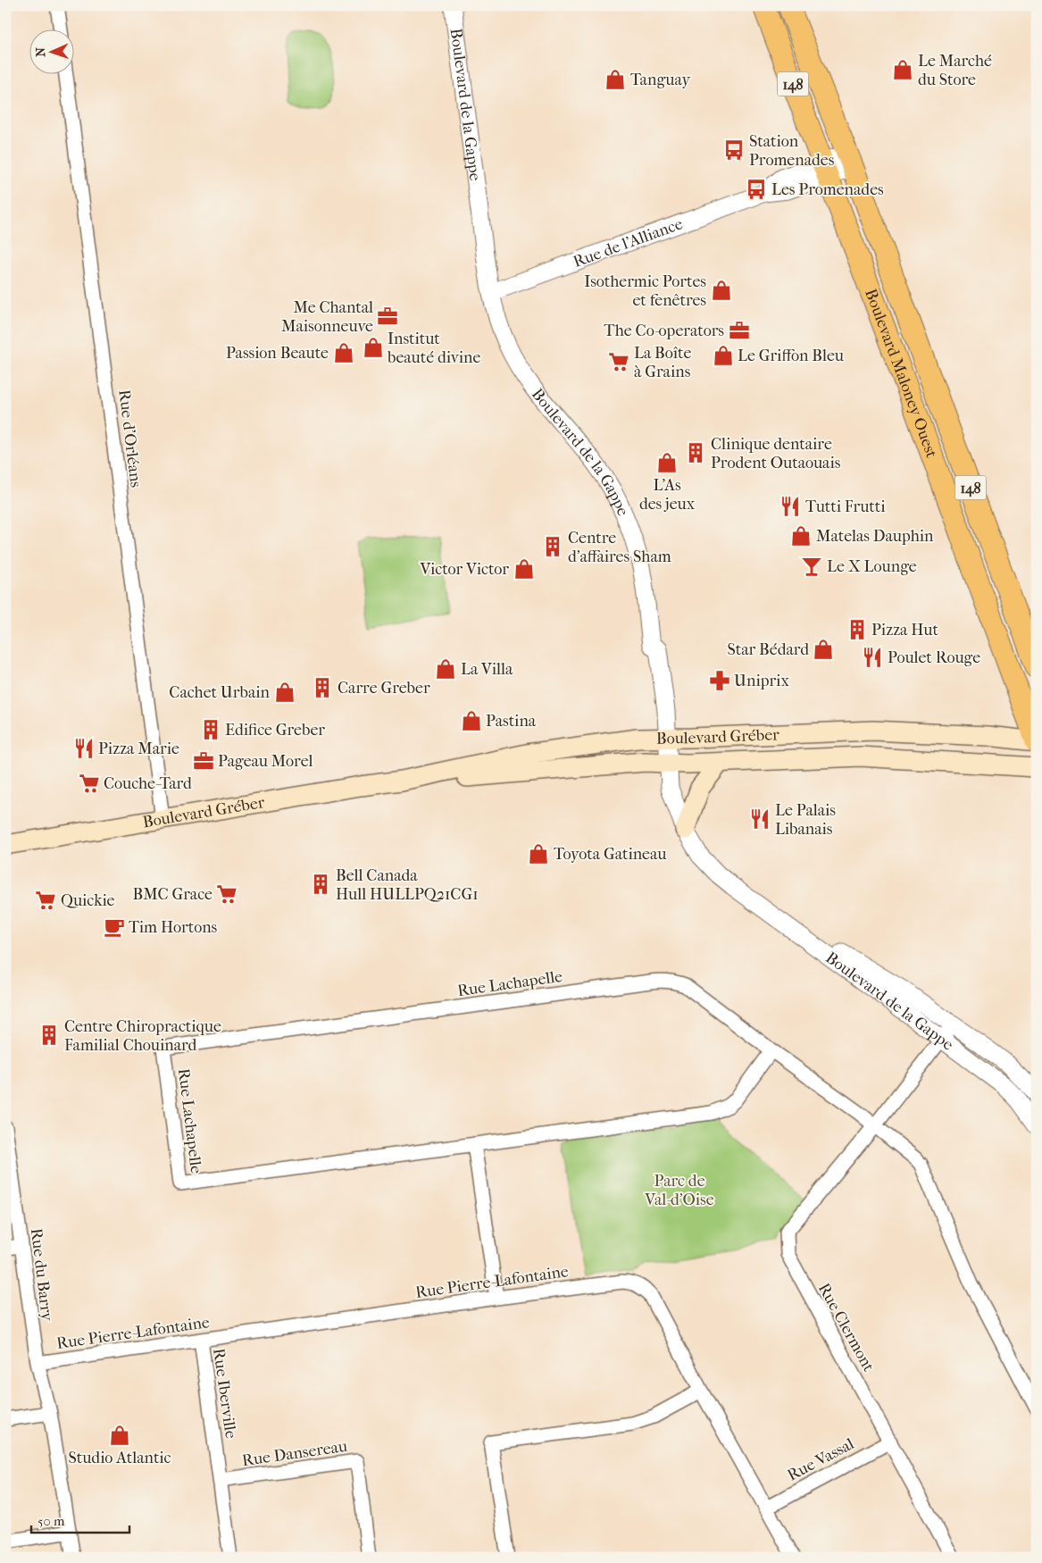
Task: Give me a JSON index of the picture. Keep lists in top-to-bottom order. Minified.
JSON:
{"streets":{"main road":["148","Boulevard Maloney Ouest","Boulevard Gréber"],"street":["Boulevard de la Gappe","Rue de l'Alliance","Rue d'Orléans","Rue Lachapelle","Rue du Barry","Rue Pierre-Lafontaine","Rue Clermont","Rue Iberville","Rue Dansereau","Rue Vassal"]},"crossings":[["Boulevard de la Gappe","Rue de l'Alliance"],["Boulevard de la Gappe","Boulevard Gréber"],["Boulevard de la Gappe","Rue Clermont"],["Rue de l'Alliance","Boulevard Maloney Ouest"],["Boulevard Maloney Ouest","Boulevard Gréber"],["Rue d'Orléans","Boulevard Gréber"],["Rue Lachapelle","Rue Clermont"],["Rue du Barry","Rue Pierre-Lafontaine"],["Rue Pierre-Lafontaine","Rue Iberville"],["Rue Pierre-Lafontaine","Rue Vassal"],["Rue Clermont","Rue Vassal"],["Rue Iberville","Rue Dansereau"]],"parks":["Parc de Val-d'Oise"],"places":{"shop":["Le Marché du Store","Tanguay","Isothermic Portes et fenêtres","Institut beauté divine","Passion Beaute","Le Griffon Bleu","L'As des jeux","Matelas Dauphin","Victor Victor","Star Bédard","La Villa","Cachet Urbain","Pastina","Toyota Gatineau","Studio Atlantic"],"bus stop":["Station Promenades","Les Promenades"],"office":["Me Chantal Maisonneuve","The Co-operators","Pageau Morel"],"supermarket":["La Boîte à Grains","Couche-Tard","BMC Grace","Quickie"],"building":["Clinique dentaire Prodent Outaouais","Centre d'affaires Sham","Pizza Hut","Carre Greber","Edifice Greber","Bell Canada Hull HULLPQ21CG1","Centre Chiropractique Familial Chouinard"],"restaurant":["Tutti Frutti","Poulet Rouge","Pizza Marie","Le Palais Libanais"],"bar":["Le X Lounge"],"pharmacy":["Uniprix"],"cafe":["Tim Hortons"]},"scale_bar":"50 m","north":"left"}
